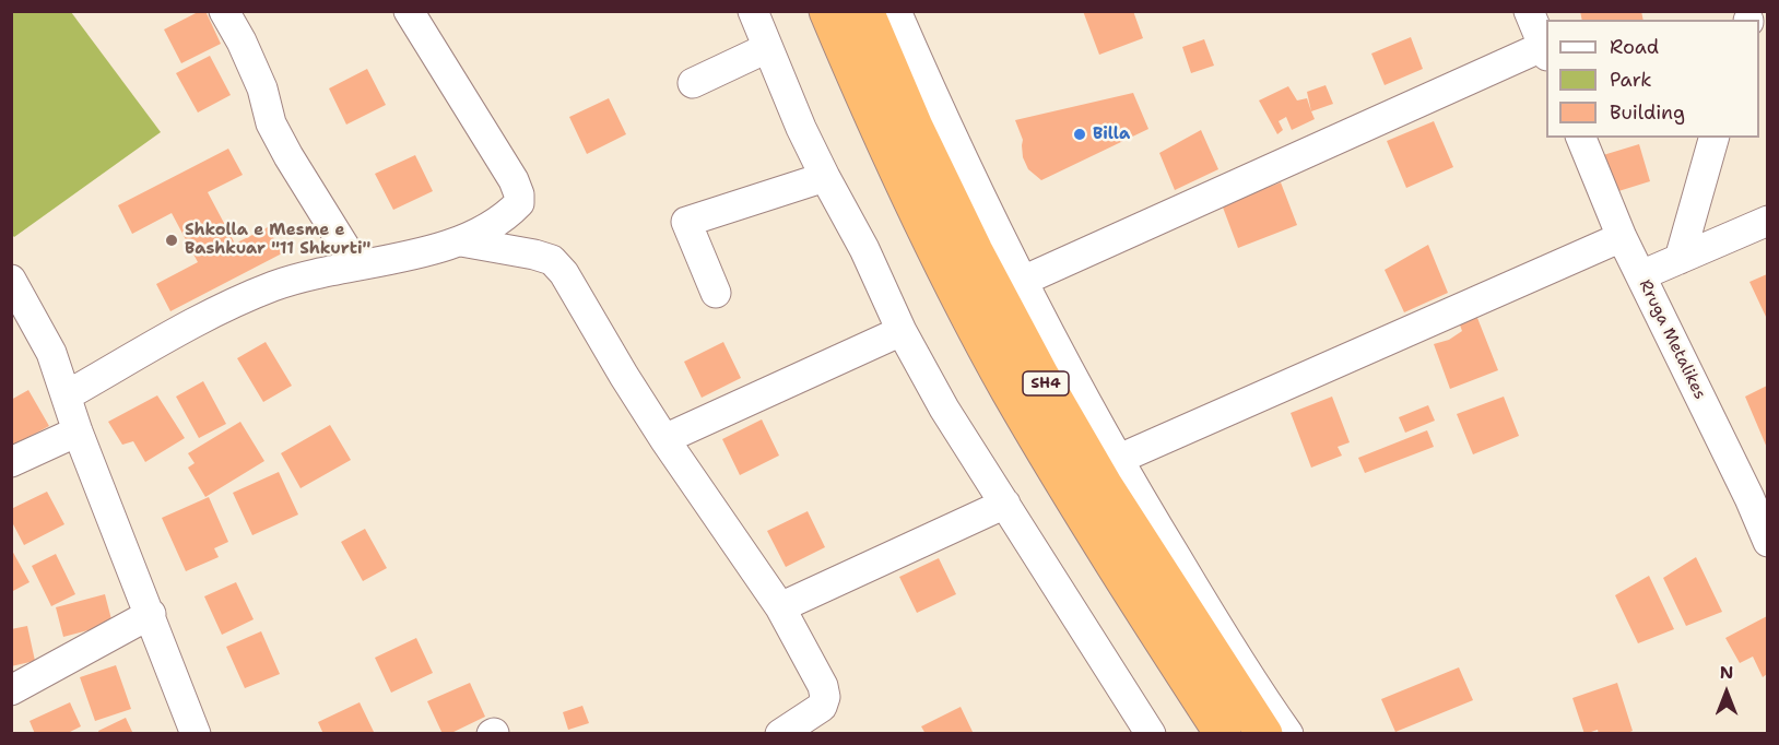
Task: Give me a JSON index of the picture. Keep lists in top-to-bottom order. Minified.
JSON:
{"streets":{"highway":["SH4"],"street":["Rruga Metalikes"]},"places":["Billa","Shkolla e Mesme e Bashkuar \"11 Shkurti\""],"legend":["Road","Park","Building"],"north":"top"}
